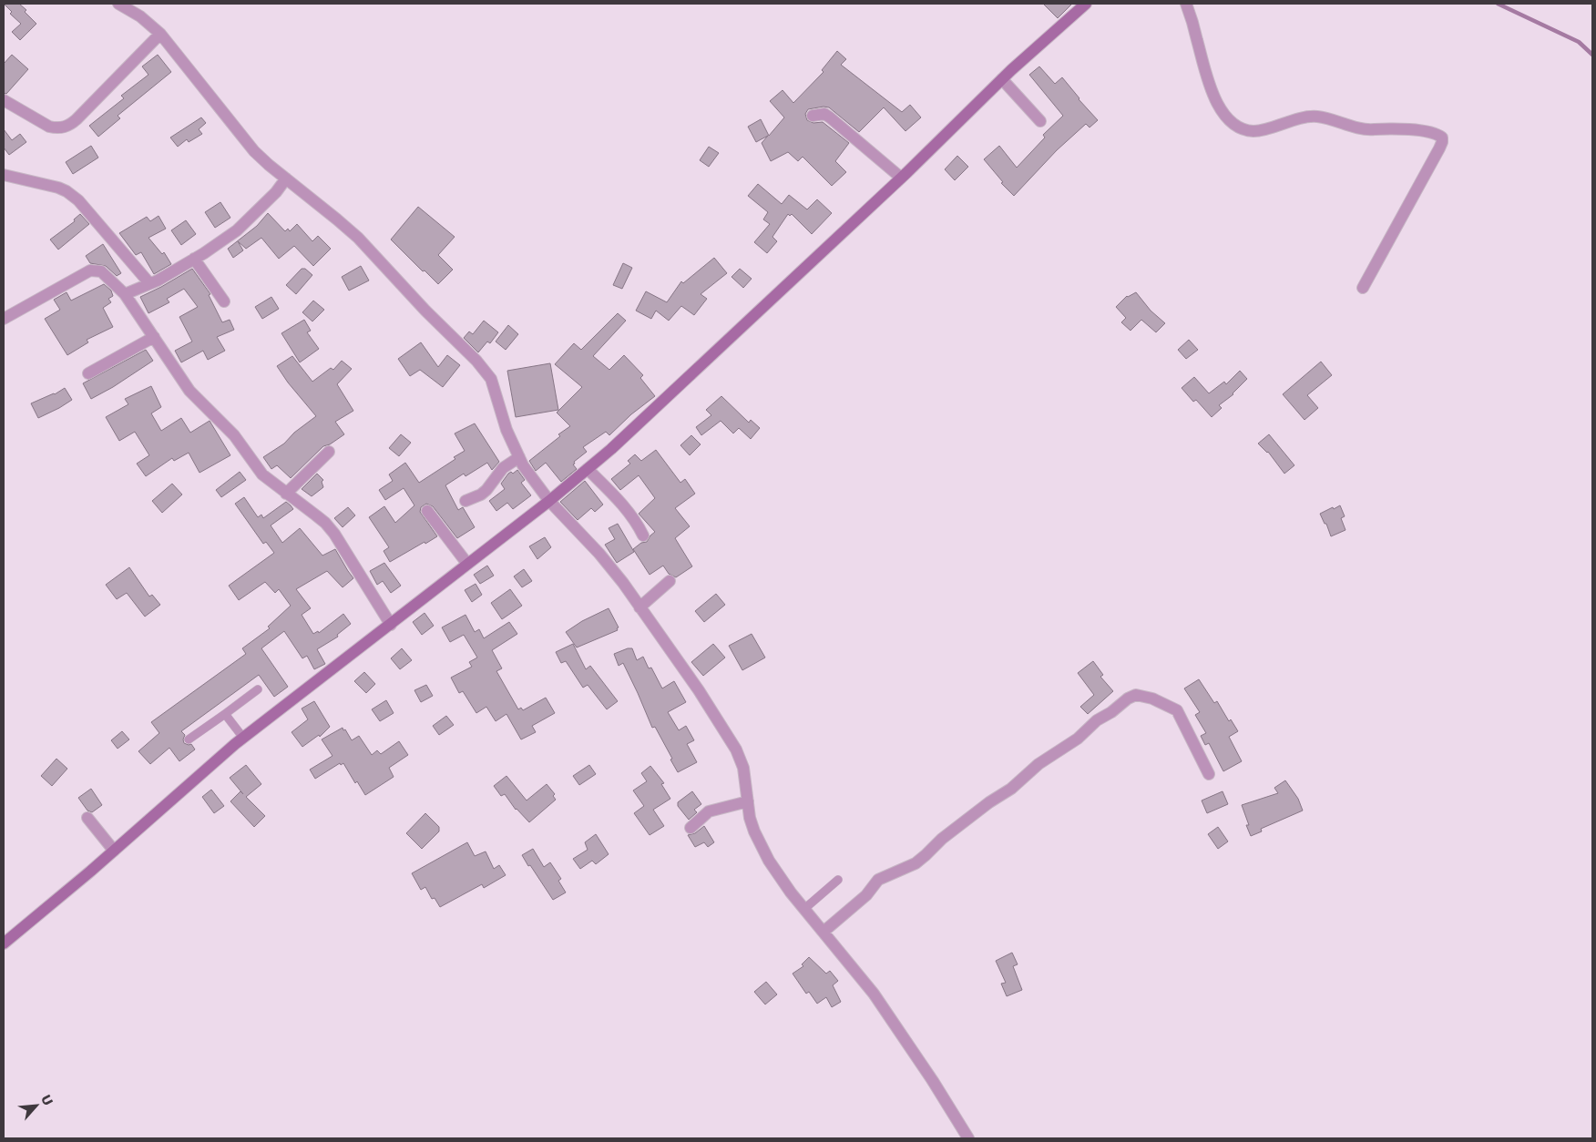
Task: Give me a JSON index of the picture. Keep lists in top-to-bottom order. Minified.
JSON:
{"north":"top right"}
